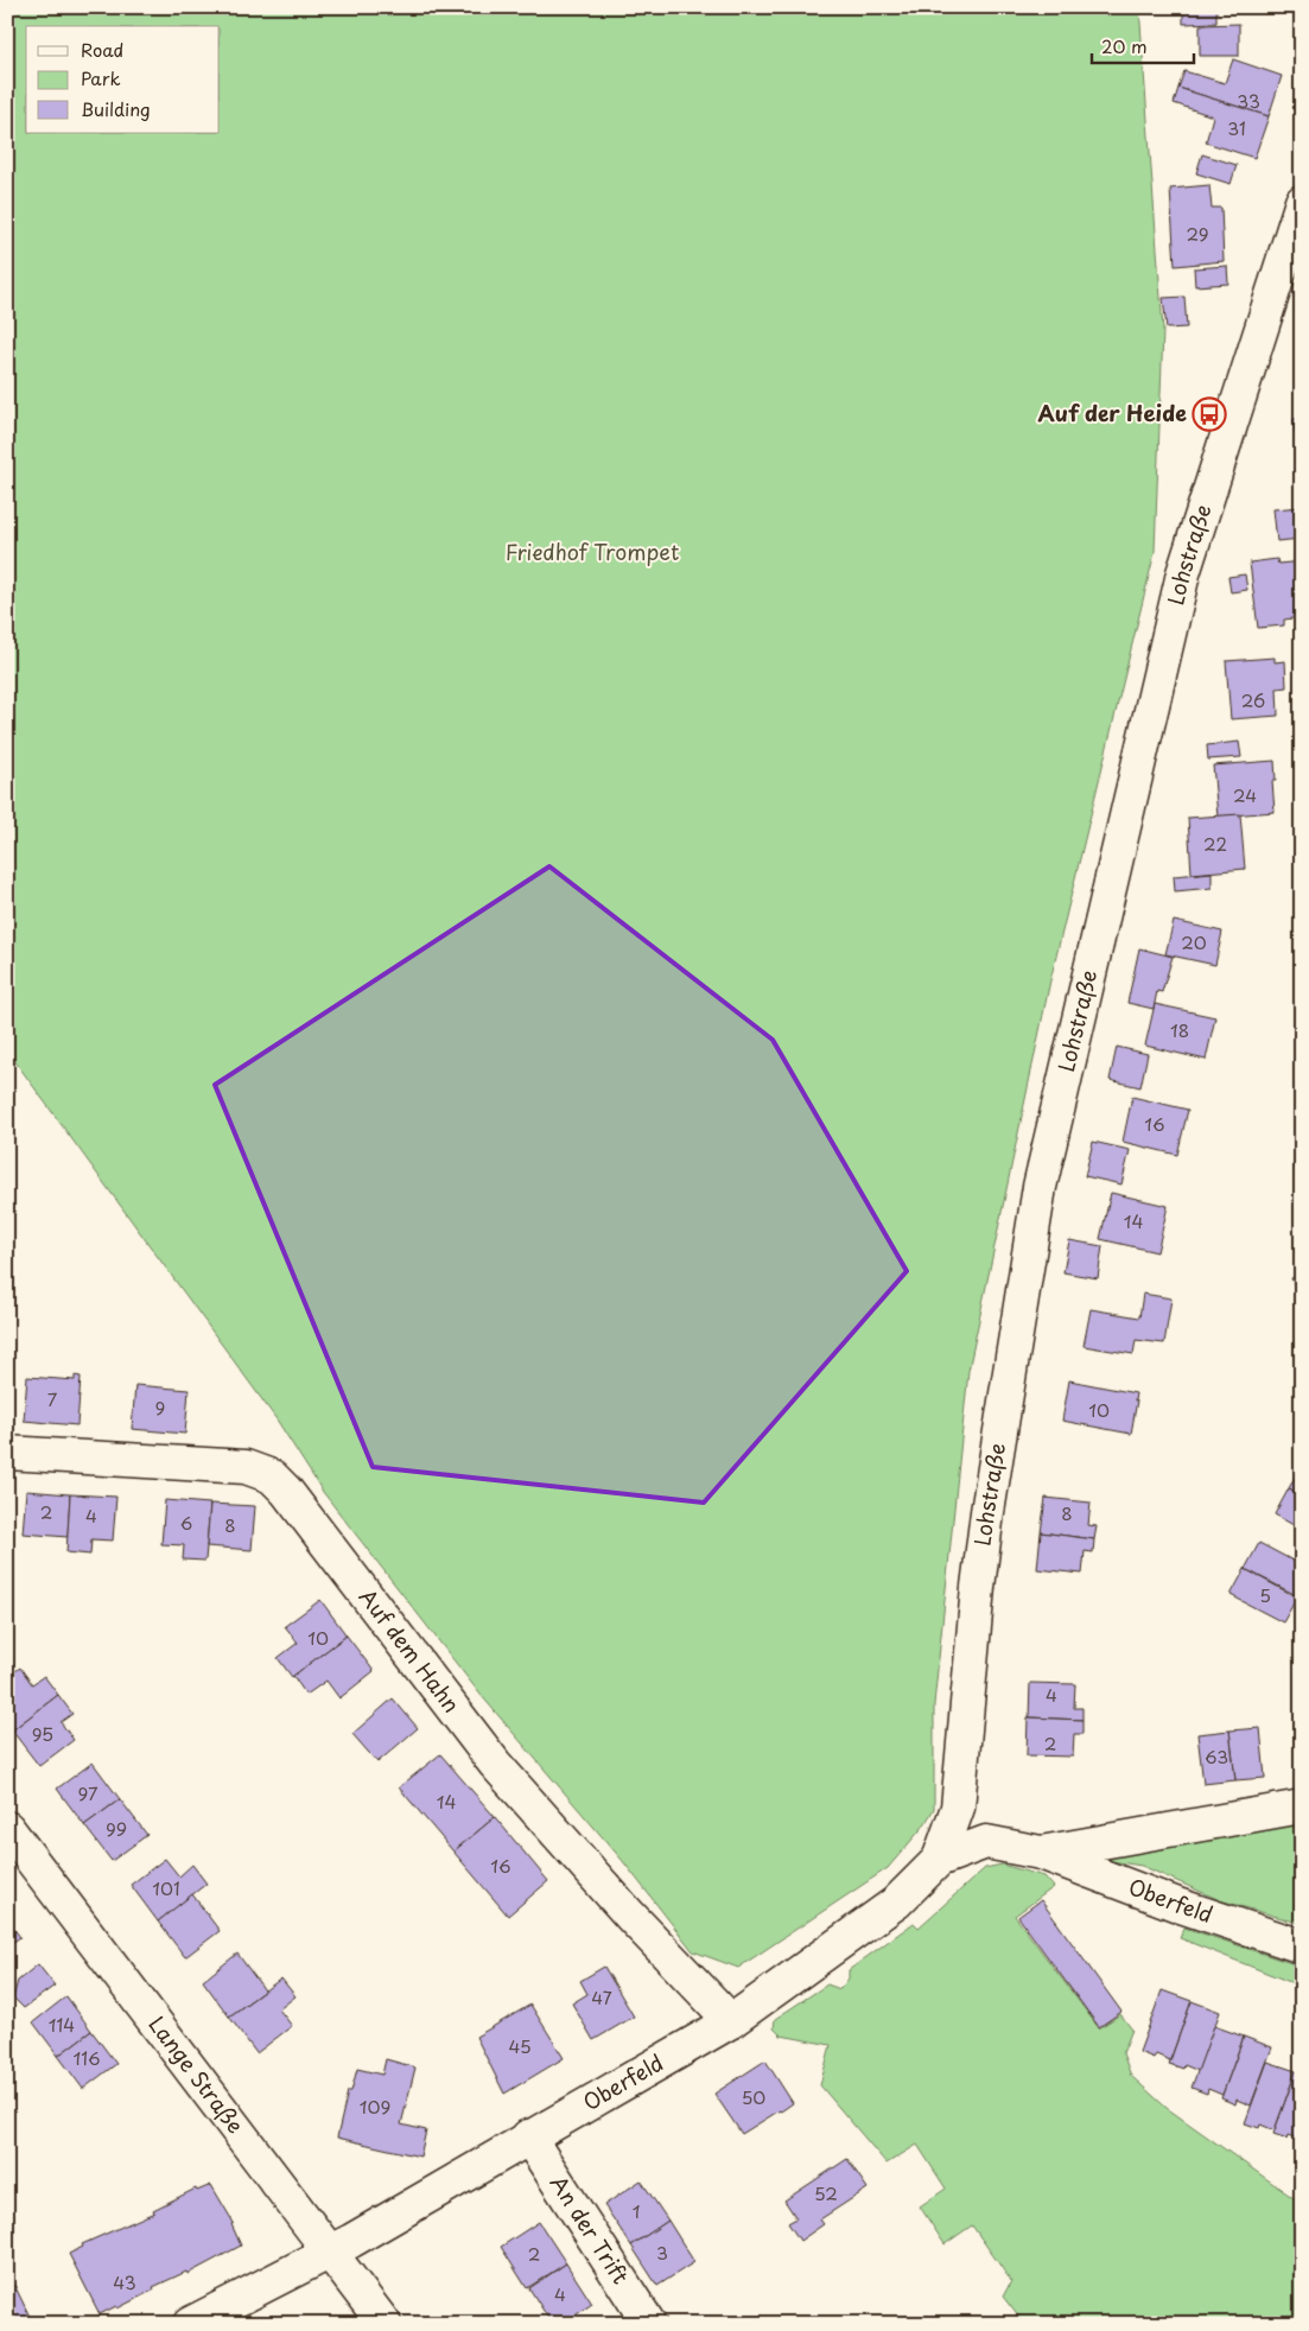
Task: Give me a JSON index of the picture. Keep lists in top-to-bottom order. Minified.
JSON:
{"streets":{"street":["Lohstraße","Auf dem Hahn","Oberfeld","Lange Straße","An der Trift"]},"crossings":[["Lohstraße","Oberfeld"],["Auf dem Hahn","Oberfeld"],["Oberfeld","Lange Straße"],["Oberfeld","An der Trift"]],"parks":["Friedhof Trompet"],"places":{"bus stop":["Auf der Heide"]},"house_numbers":["33","31","29","26","24","22","20","18","16","14","7","9","10","2","8","4","6","8","5","10","4","95","2","63","97","14","99","16","101","47","114","45","116","50","109","52","1","3","2","43","4"],"legend":["Road","Park","Building"],"scale_bar":"20 m"}
